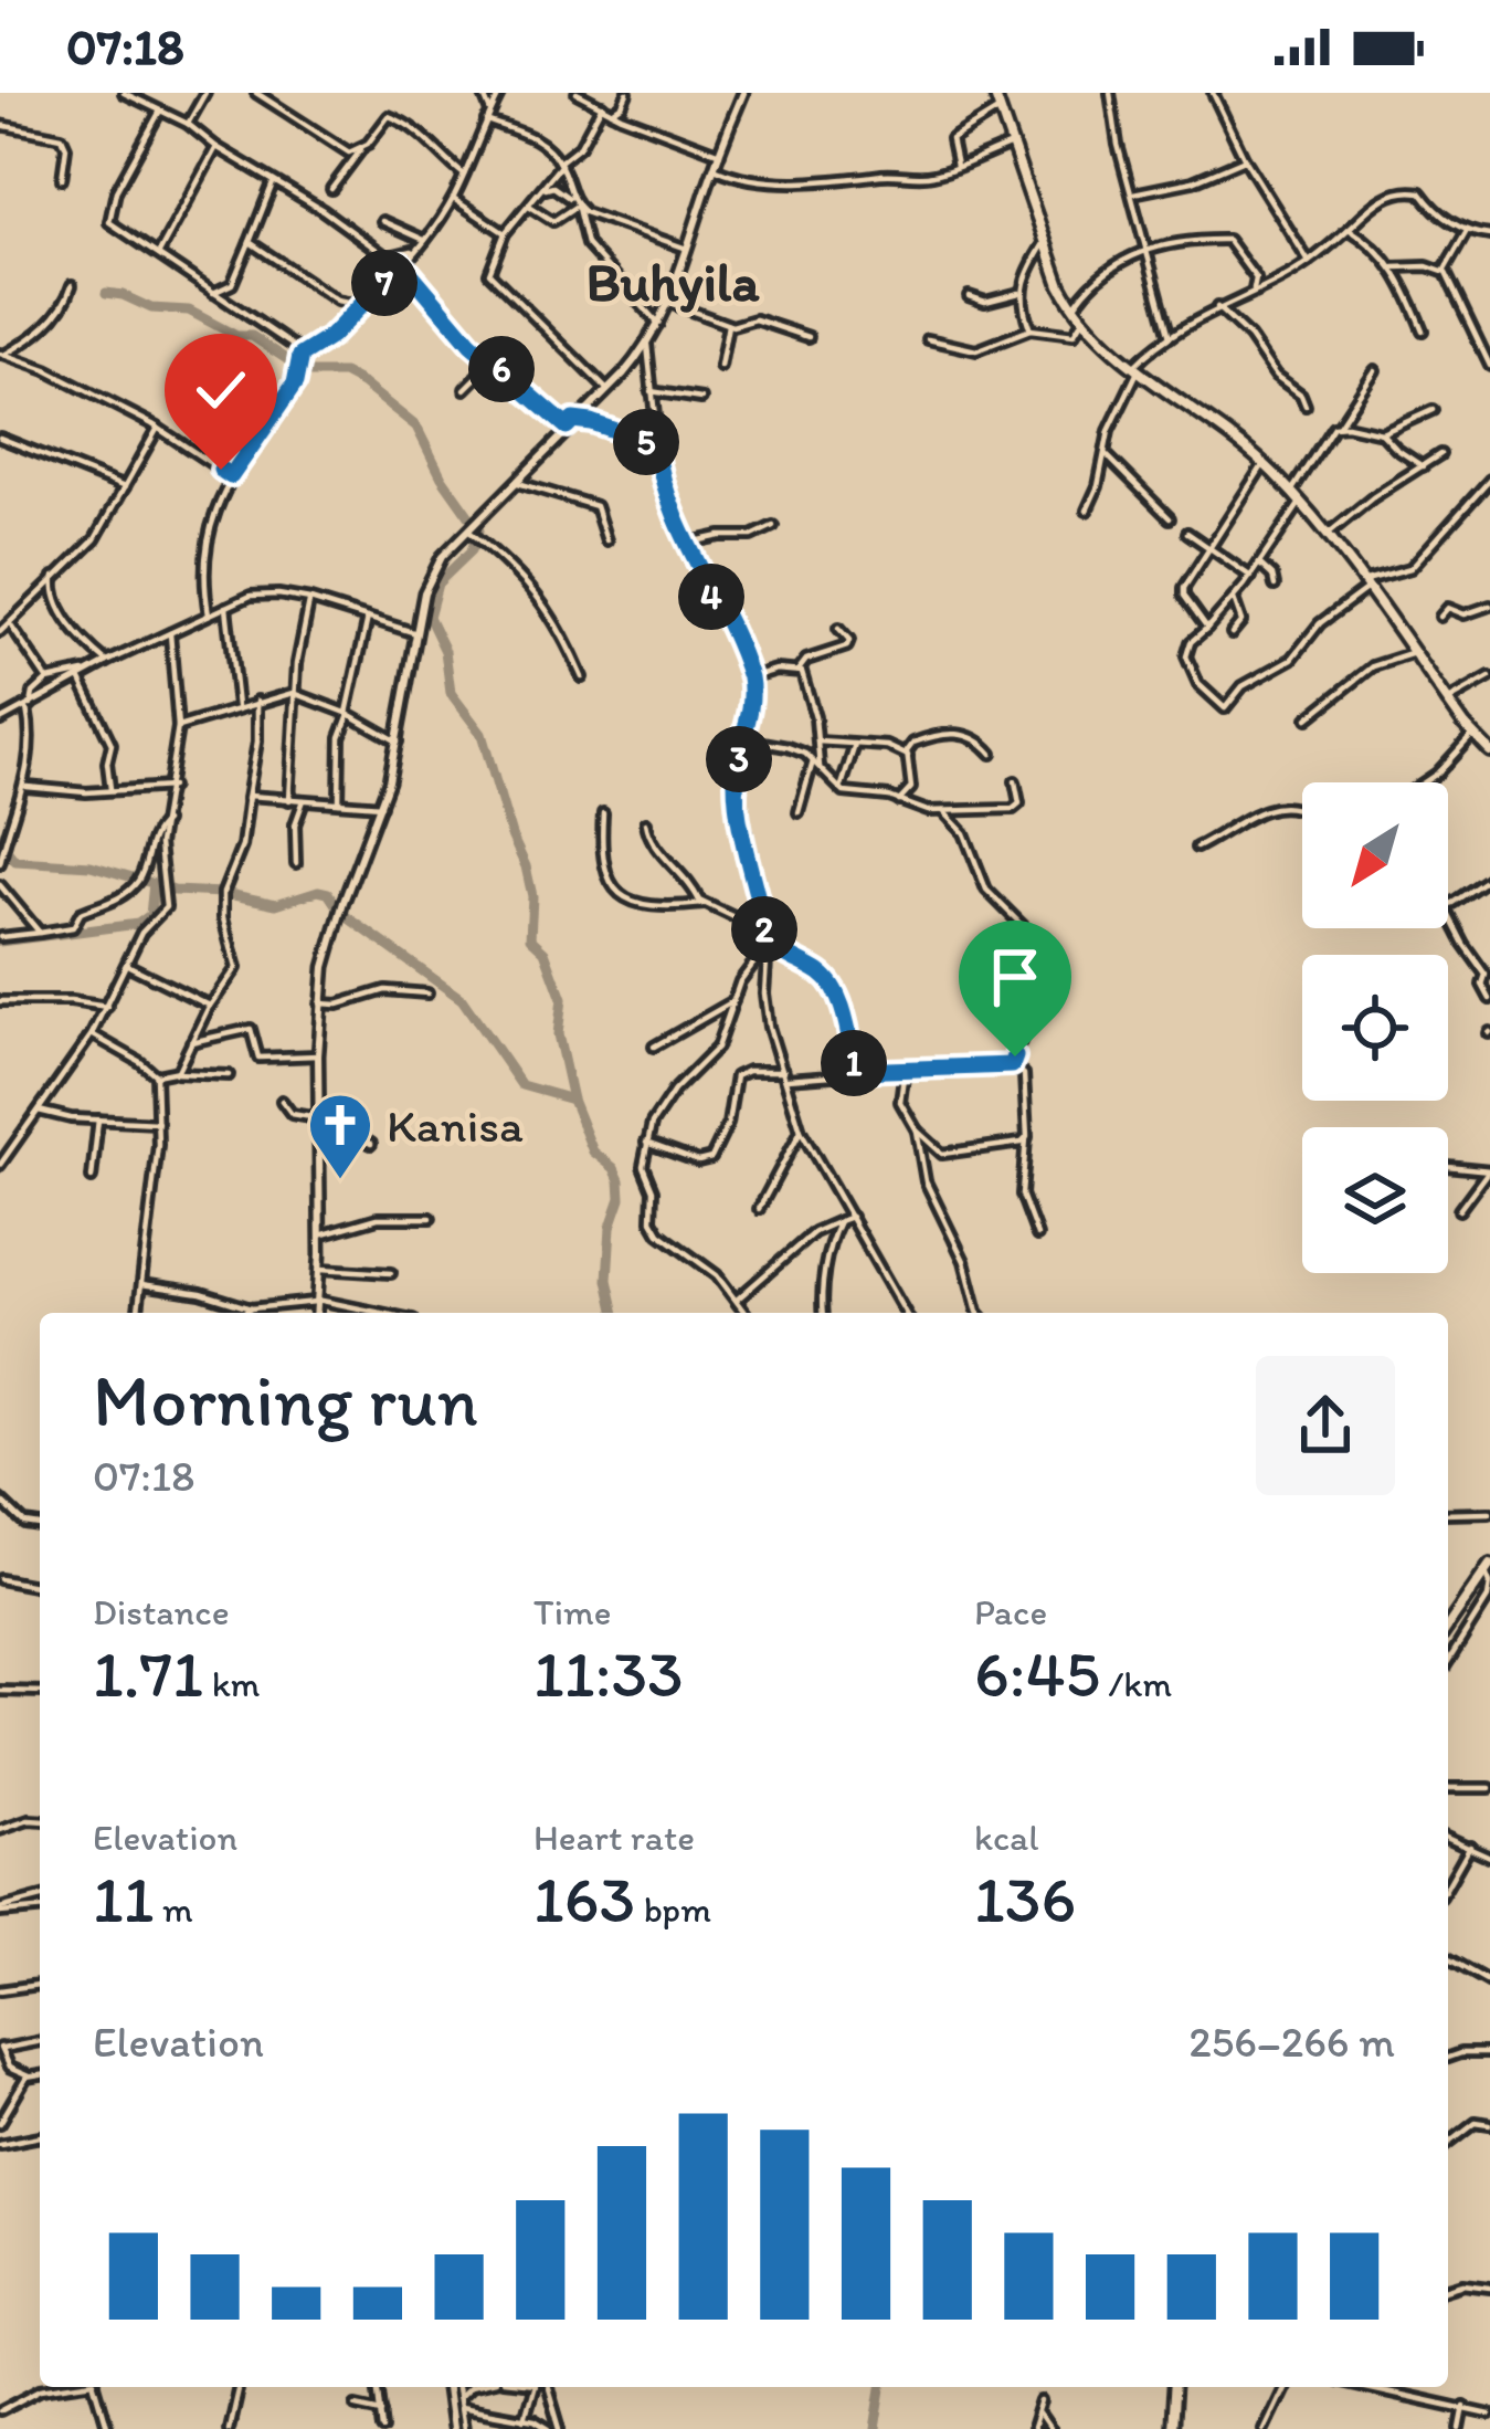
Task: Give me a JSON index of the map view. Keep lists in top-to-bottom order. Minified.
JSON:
{"districts":["Buhyila"],"places":{"church":["Kanisa"]},"north":"bottom left","page":{"status":"07:18","pins":["7","6","5","4","3","2","1"],"heading":["Morning run","07:18"],"stats":[["Distance","1.71 km"],["Time","11:33"],["Pace","6:45 /km"],["Elevation","11 m"],["Heart rate","163 bpm"],["kcal","136"]],"chart":["Elevation","256–266 m"]}}
